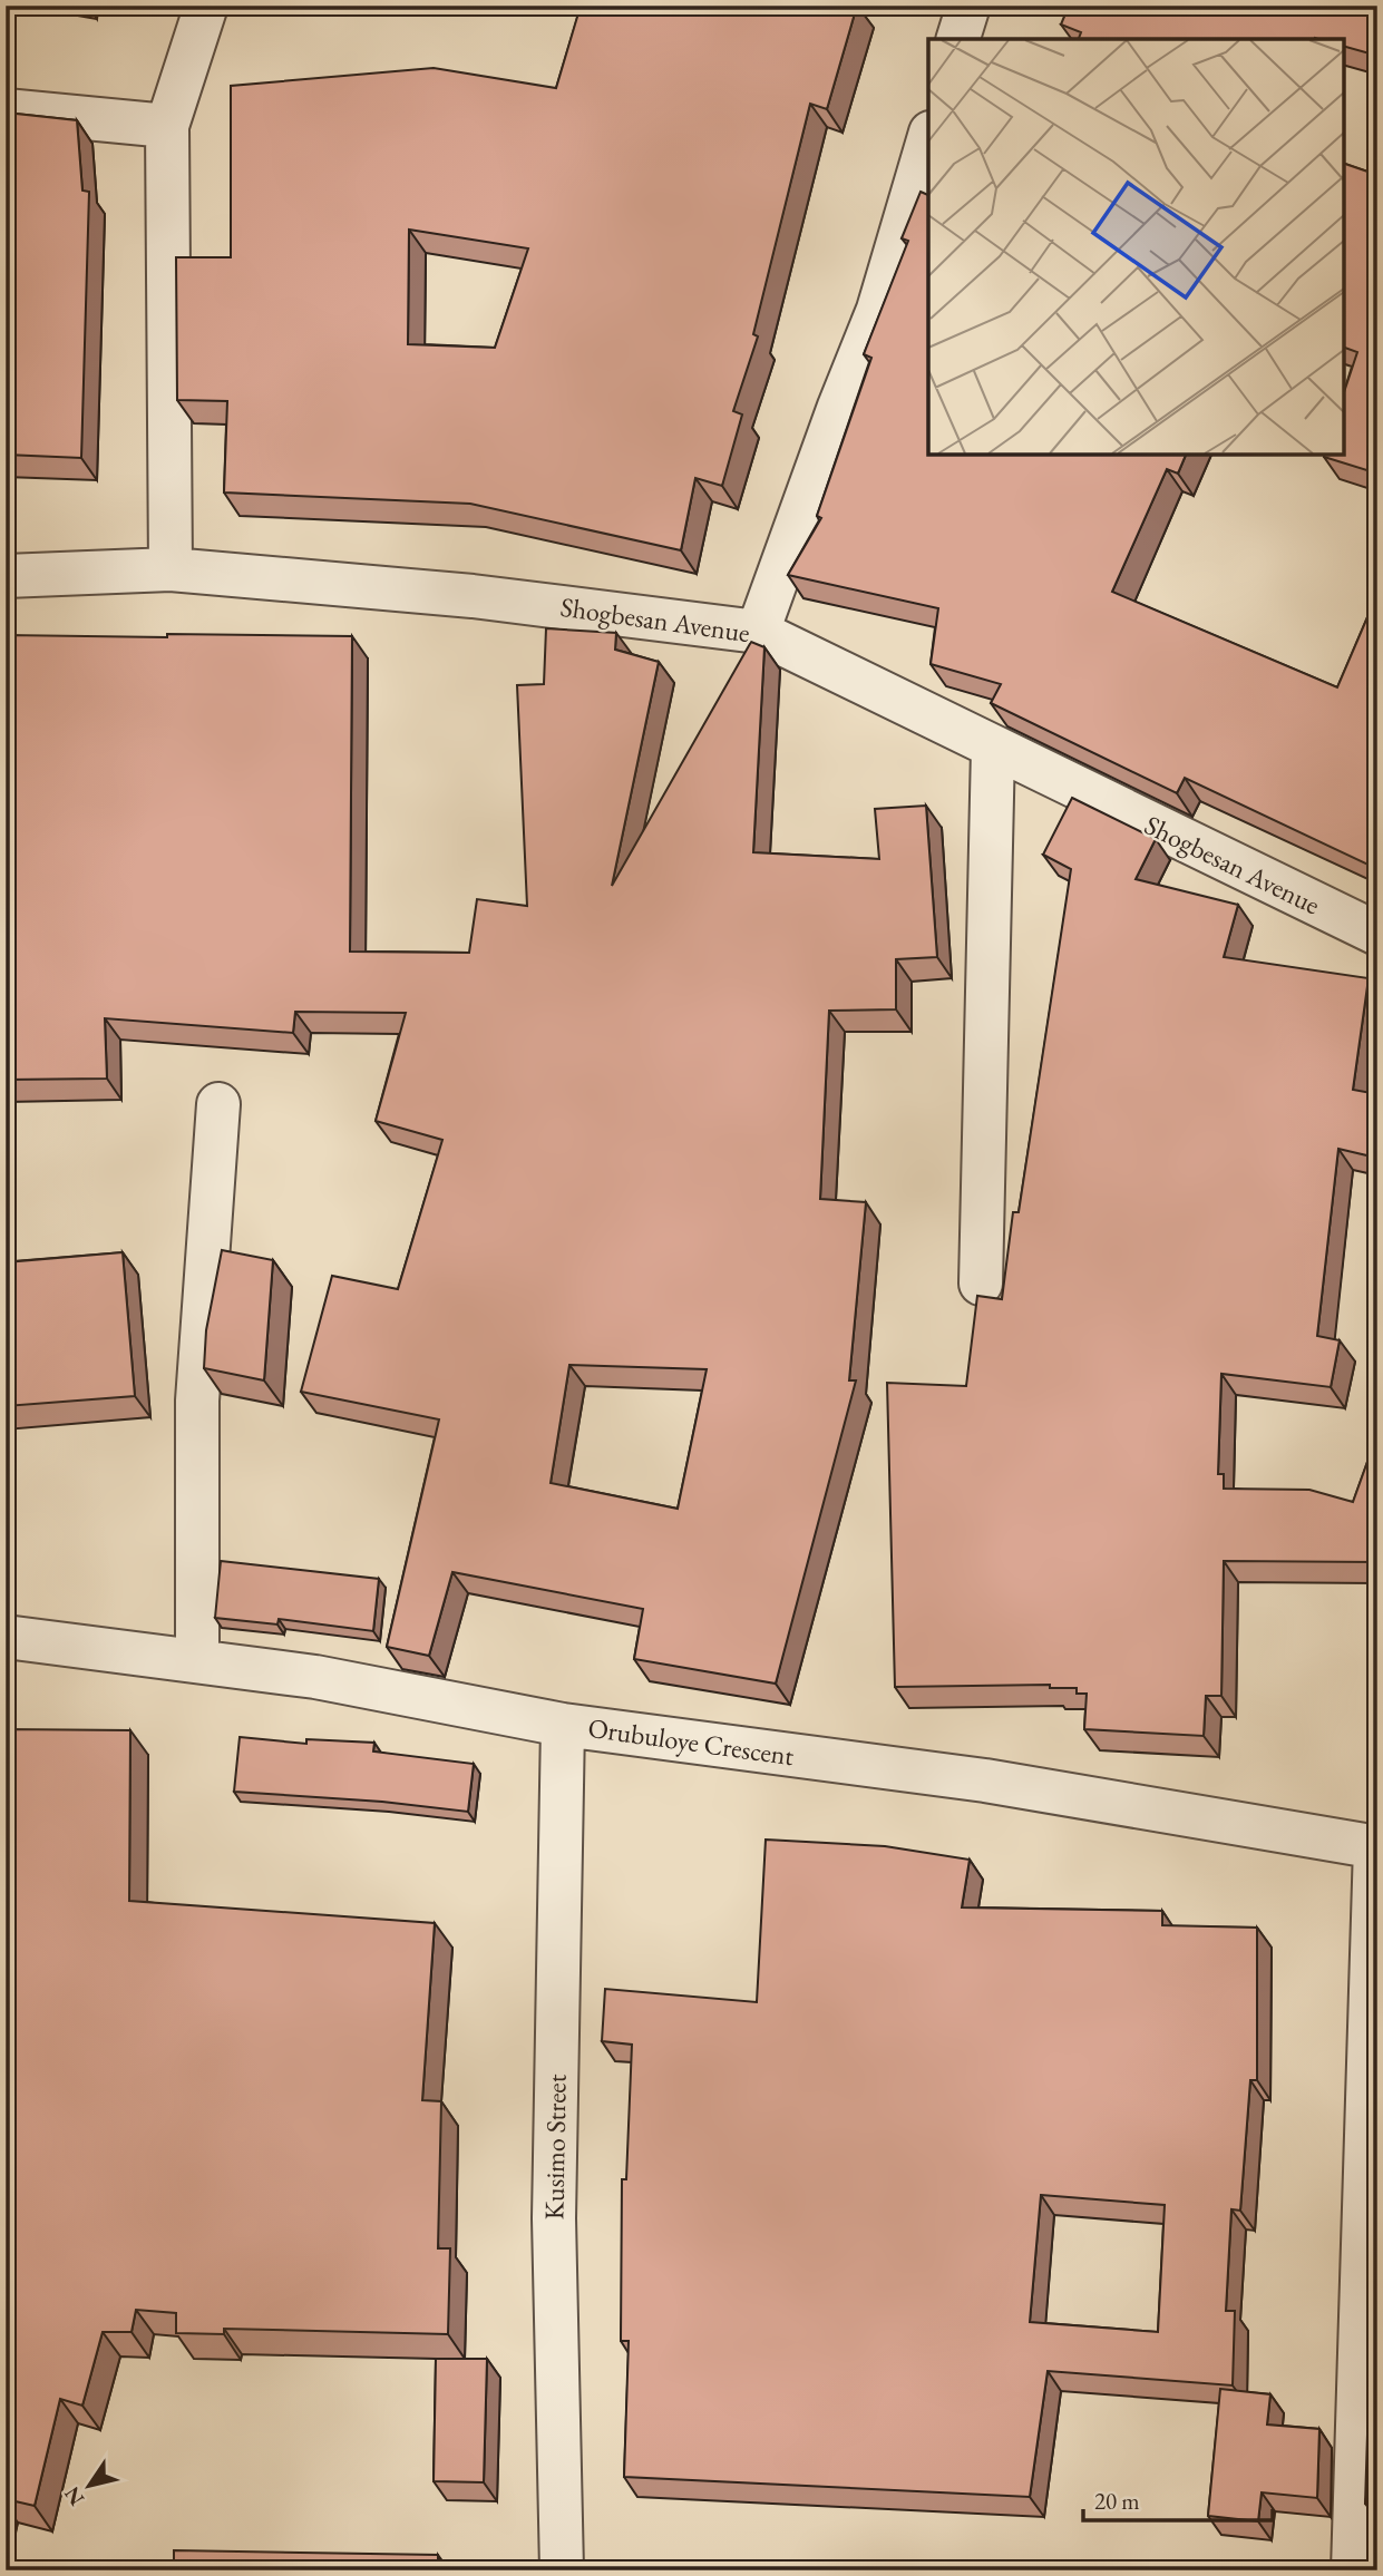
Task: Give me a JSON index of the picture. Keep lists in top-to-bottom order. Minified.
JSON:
{"streets":{"street":["Shogbesan Avenue","Orubuloye Crescent","Kusimo Street"]},"crossings":[["Orubuloye Crescent","Kusimo Street"]],"scale_bar":"20 m","north":"bottom left"}
